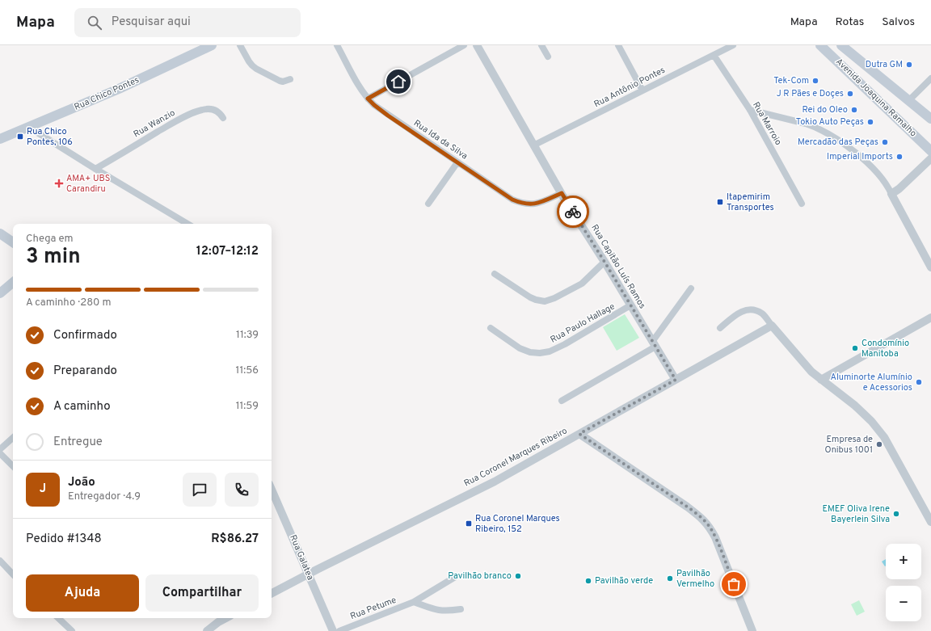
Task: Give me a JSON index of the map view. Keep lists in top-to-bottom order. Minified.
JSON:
{"streets":{"main road":["Rua Chico Pontes","Avenida Joaquina Ramalho"],"street":["Rua Antônio Pontes","Rua Wanzio","Rua Marroio","Rua Ida da Silva","Rua Capitão Luís Ramos","Rua Paulo Hallage","Rua Coronel Marques Ribeiro","Rua Galatea","Rua Petume"]},"crossings":[["Rua Antônio Pontes","Rua Marroio"],["Rua Antônio Pontes","Rua Capitão Luís Ramos"],["Rua Ida da Silva","Rua Capitão Luís Ramos"],["Rua Capitão Luís Ramos","Rua Paulo Hallage"],["Rua Coronel Marques Ribeiro","Rua Galatea"]],"places":{"other":["Dutra GM","Tek-Com","J R Pães e Doçes","Rei do Oleo","Tokio Auto Peças","Mercadão das Peças","Imperial Imports","Condomínio Manitoba","Aluminorte Alumínio e Acessorios","Empresa de Onibus 1001","EMEF Oliva Irene Bayerlein Silva","Pavilhão branco","Pavilhão Vermelho","Pavilhão verde"],"transit":["Rua Chico Pontes, 106","Itapemirim Transportes","Rua Coronel Marques Ribeiro, 152"],"health":["AMA+ UBS Carandiru"]},"page":{"header":"Mapa","search":"Pesquisar aqui","nav":["Mapa","Rotas","Salvos"],"heading":["3 min","Chega em","12:07–12:12"],"panel":["João","Entregador · 4.9","Pedido #1348","R$86.27"],"bar":"A caminho · 280 m","list":[["Confirmado","11:39"],["Preparando","11:56"],["A caminho","11:59"],"Entregue"],"round":"J","map_buttons":["+","−"],"buttons":["Ajuda","Compartilhar"]}}
